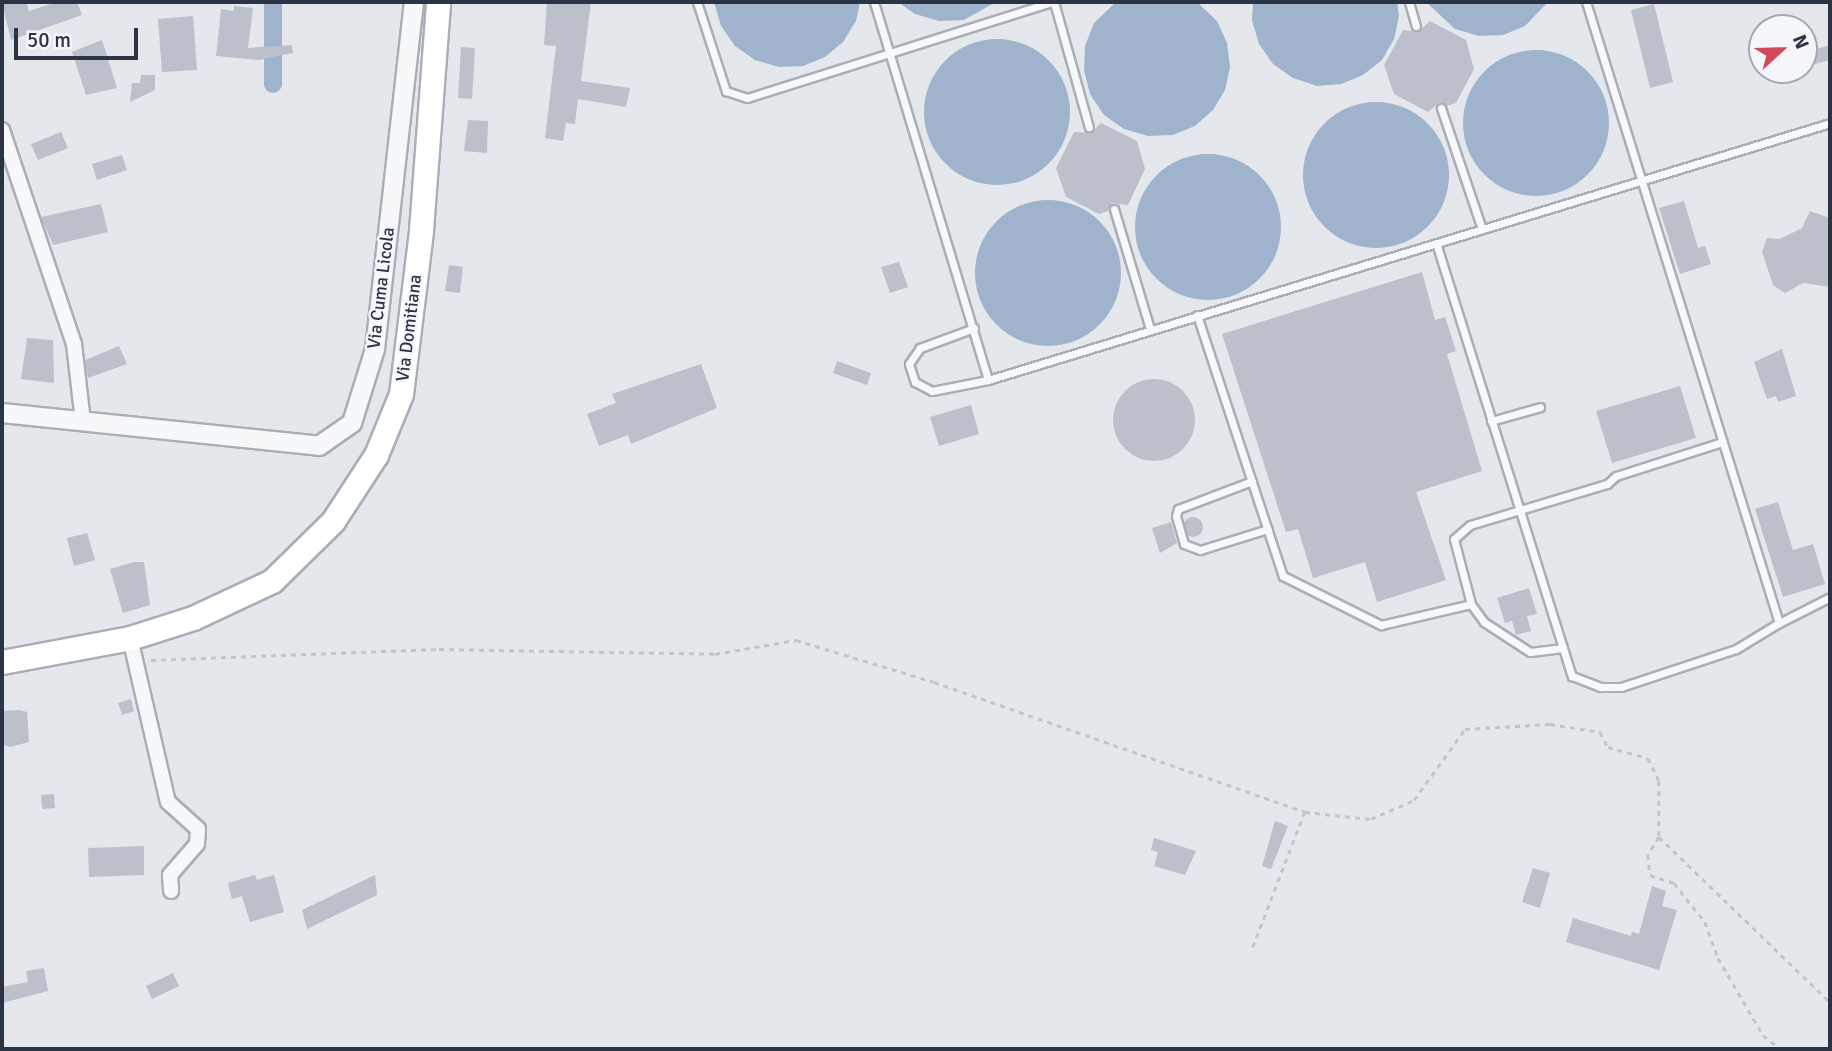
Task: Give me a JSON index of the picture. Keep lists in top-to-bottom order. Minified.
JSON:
{"streets":{"main road":["Via Domitiana"],"street":["Via Cuma Licola"]},"scale_bar":"50 m","north":"right"}
